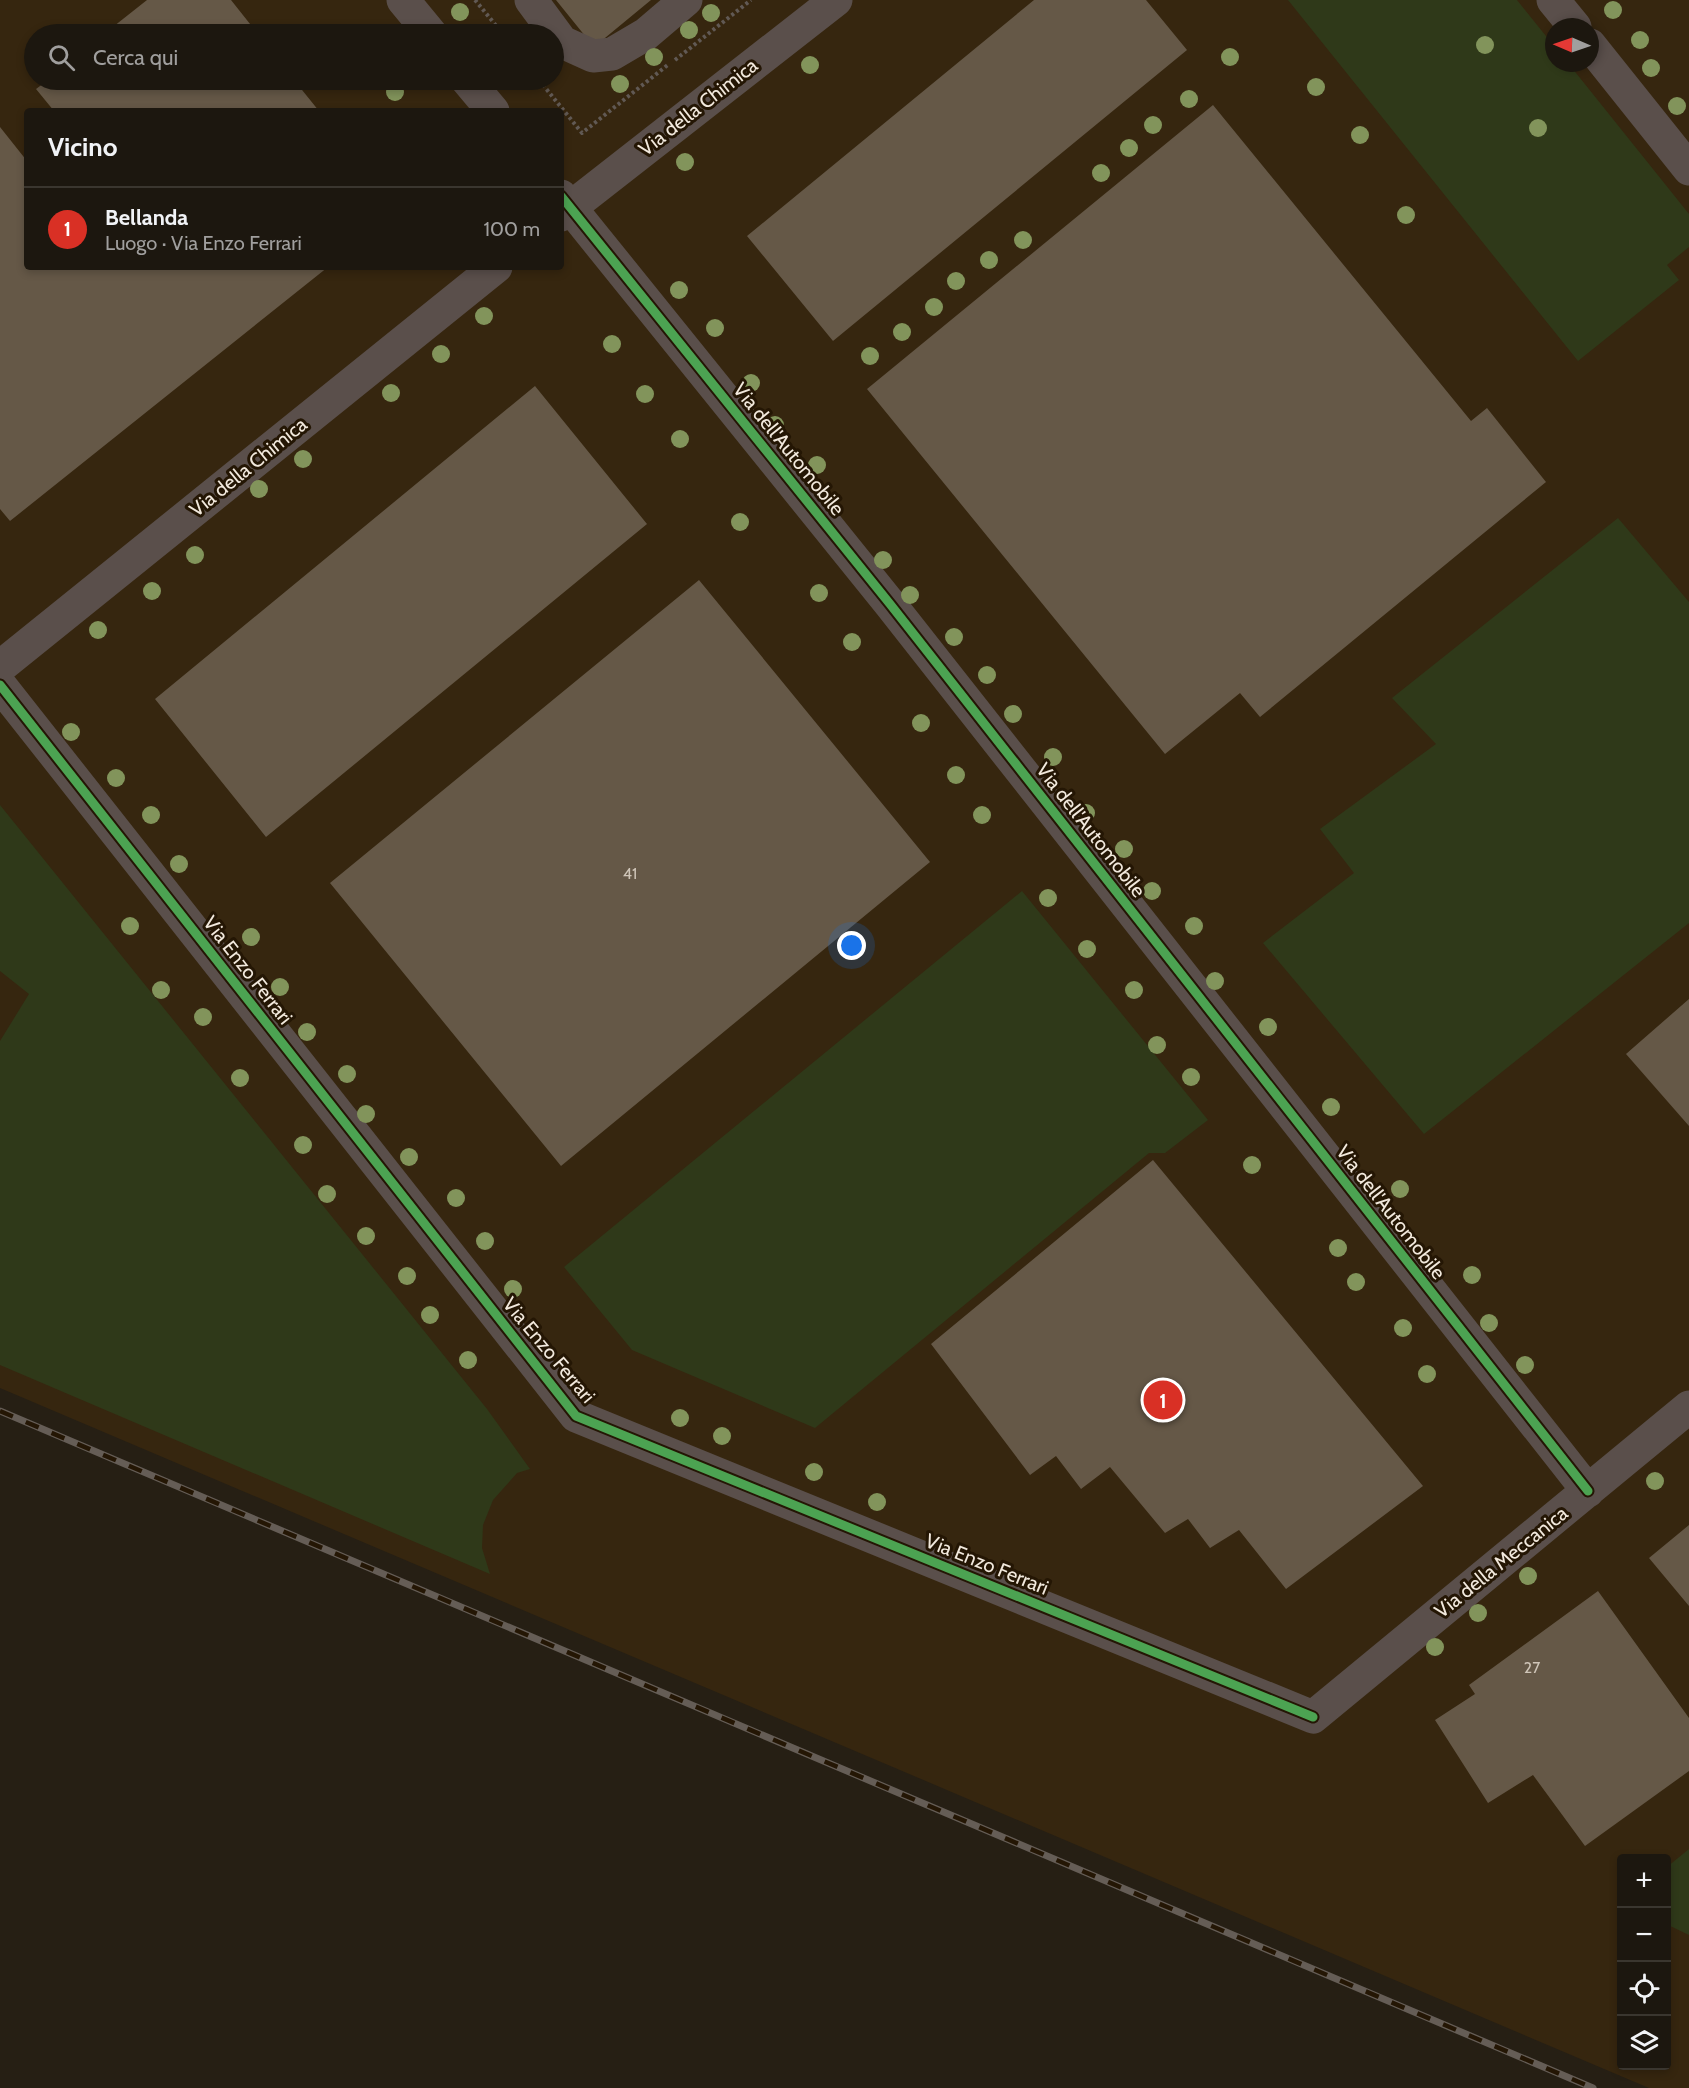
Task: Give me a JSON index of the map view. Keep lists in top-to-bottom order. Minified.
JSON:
{"streets":{"street":["Via della Chimica","Via dell'Automobile","Via Enzo Ferrari","Via della Meccanica"]},"crossings":[["Via della Chimica","Via dell'Automobile"],["Via dell'Automobile","Via della Meccanica"],["Via Enzo Ferrari","Via della Meccanica"]],"house_numbers":["41","27"],"north":"left","page":{"search":"Cerca qui","heading":"Vicino","list":[{"mark":"1","name":"Bellanda","note":"Luogo · Via Enzo Ferrari","value":"100 m"}],"pins":"1","map_buttons":["+","−"]}}
